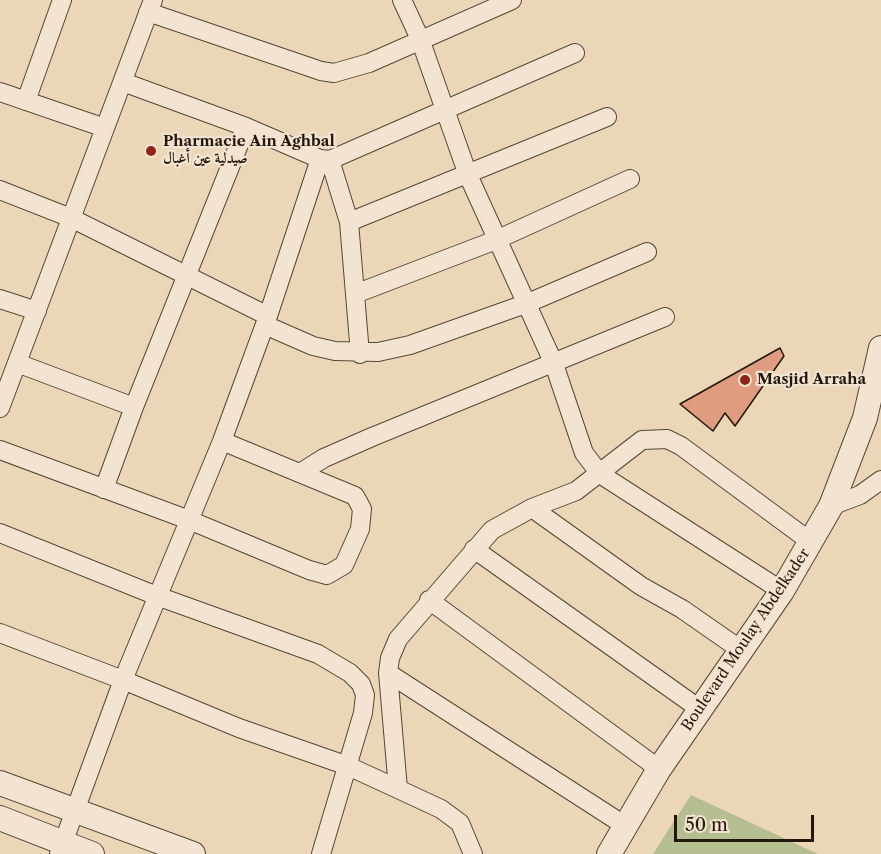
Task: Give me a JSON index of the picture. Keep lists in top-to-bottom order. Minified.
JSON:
{"streets":{"street":["Boulevard Moulay Abdelkader"]},"places":["Pharmacie Ain Aghbal صيدلية عين أغبال","Masjid Arraha"],"scale_bar":"50 m"}
